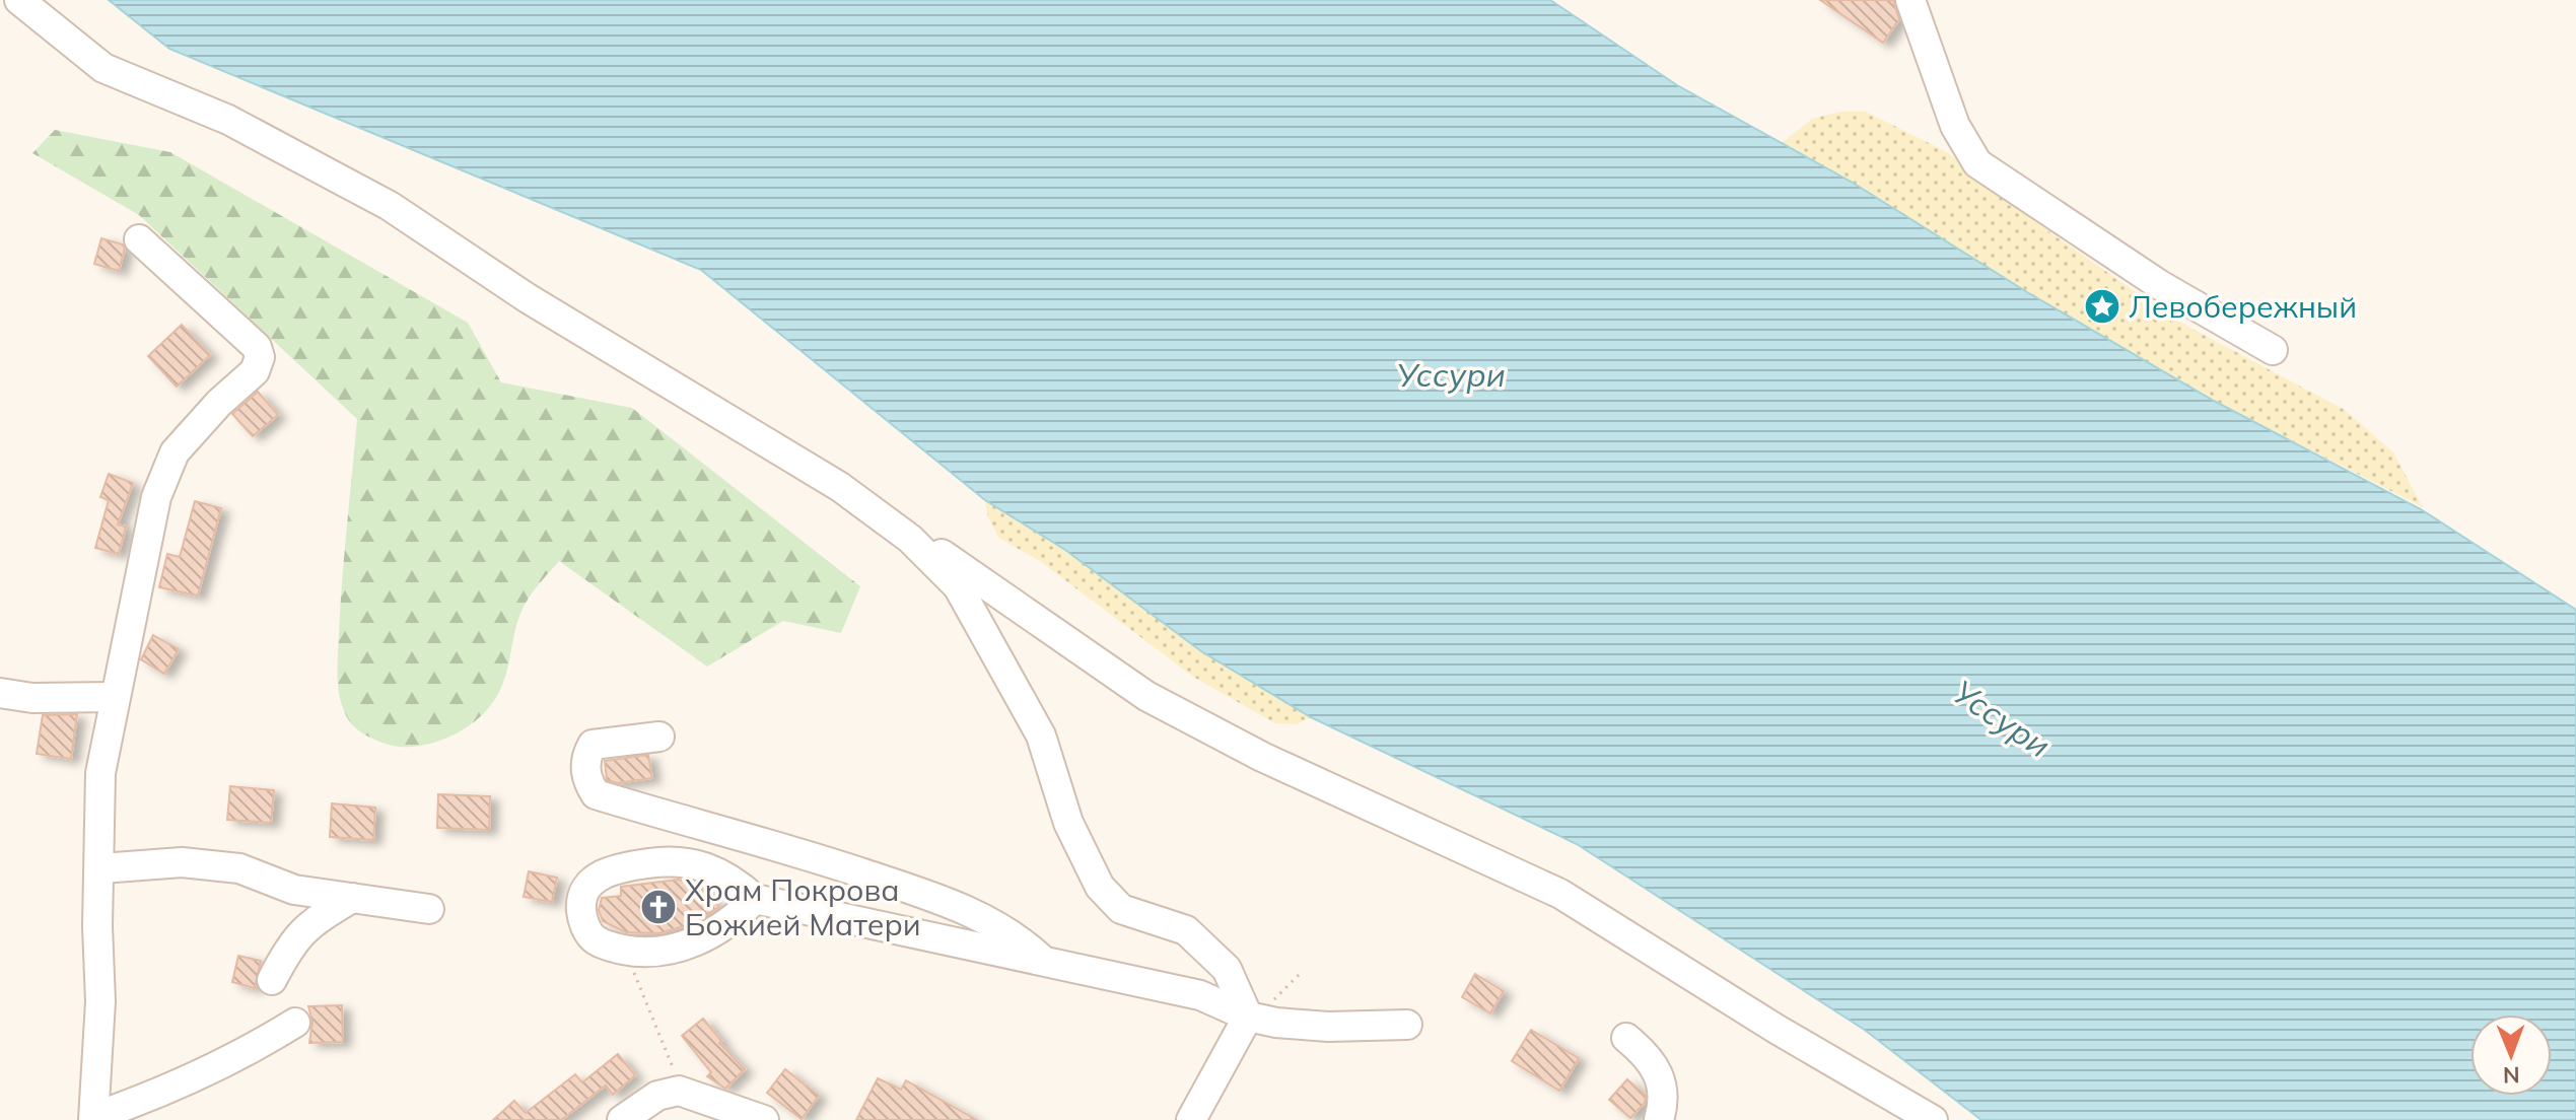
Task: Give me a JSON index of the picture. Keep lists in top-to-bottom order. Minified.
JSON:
{"water":["Уссури"],"places":{"place":["Левобережный"],"church":["Храм Покрова Божией Матери"]},"north":"bottom"}
